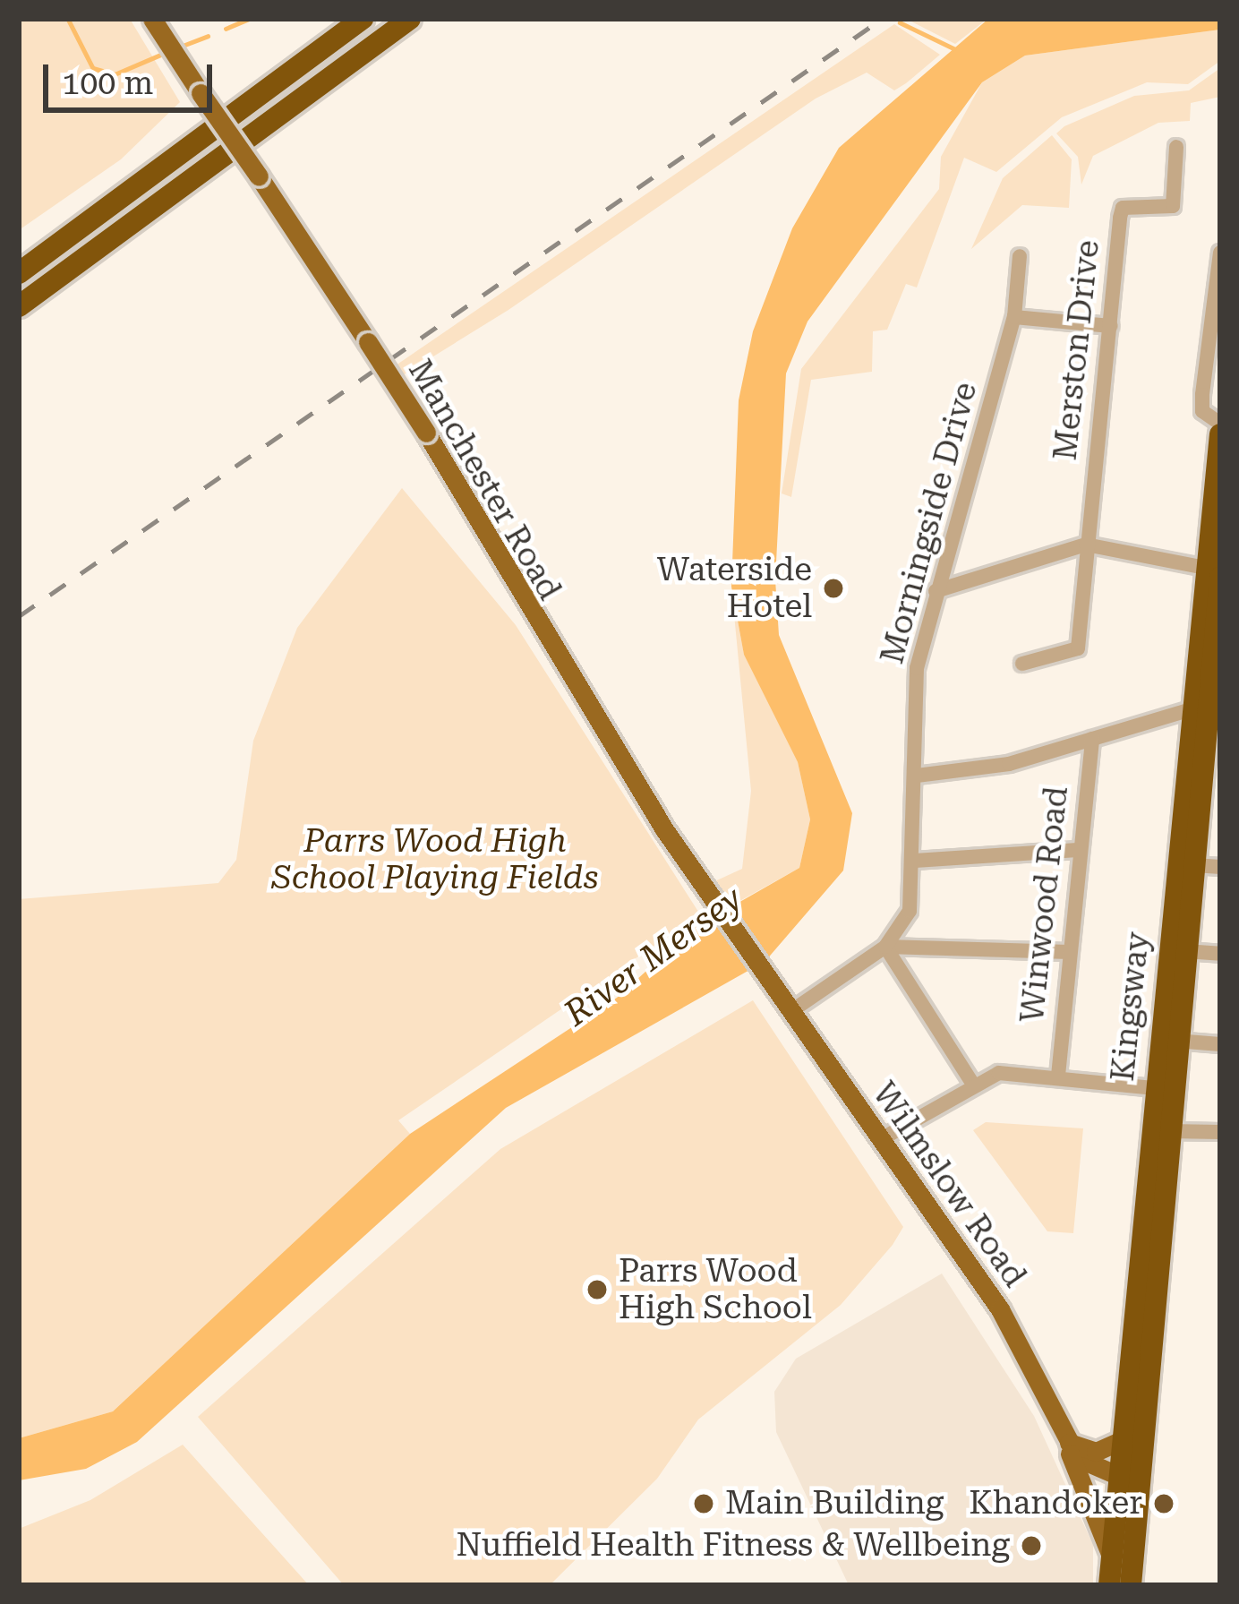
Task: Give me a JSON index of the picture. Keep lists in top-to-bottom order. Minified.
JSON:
{"streets":{"highway":["Kingsway"],"main road":["Manchester Road","Wilmslow Road"],"street":["Merston Drive","Morningside Drive","Winwood Road"]},"crossings":[["Manchester Road","Wilmslow Road"],["Morningside Drive","Wilmslow Road"],["Kingsway","Wilmslow Road"]],"water":["River Mersey"],"parks":["Parrs Wood High School Playing Fields"],"places":["Waterside Hotel","Parrs Wood High School","Main Building","Khandoker","Nuffield Health Fitness & Wellbeing"],"scale_bar":"100 m"}
